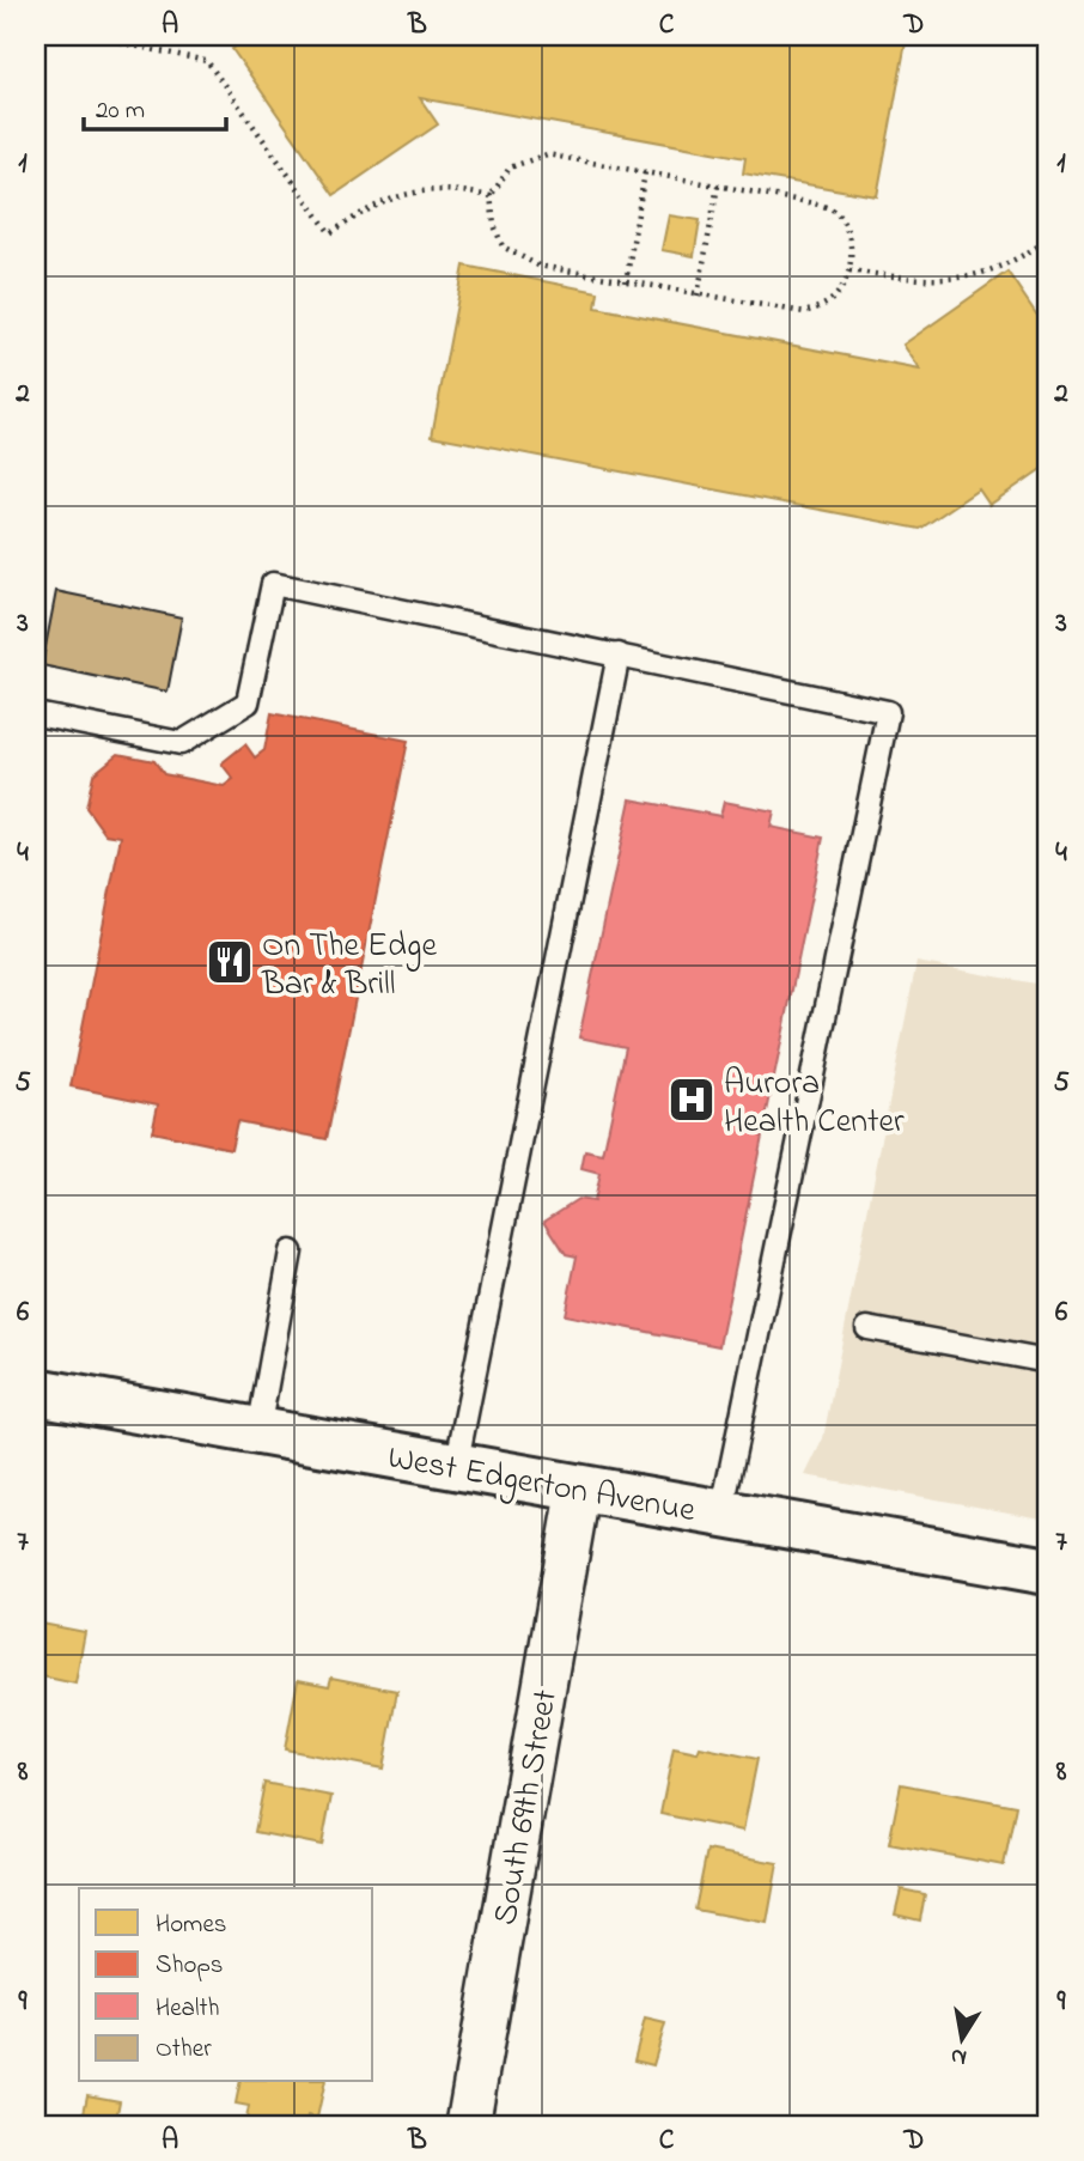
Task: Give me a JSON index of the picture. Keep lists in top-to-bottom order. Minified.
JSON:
{"streets":{"street":["West Edgerton Avenue","South 69th Street"]},"crossings":[["West Edgerton Avenue","South 69th Street"]],"places":{"restaurant":["On The Edge Bar & Brill"],"hospital":["Aurora Health Center"]},"legend":["Homes","Shops","Health","Other"],"scale_bar":"20 m","north":"bottom","grid":{"columns":["A","B","C","D"],"rows":["1","2","3","4","5","6","7","8","9"]}}
